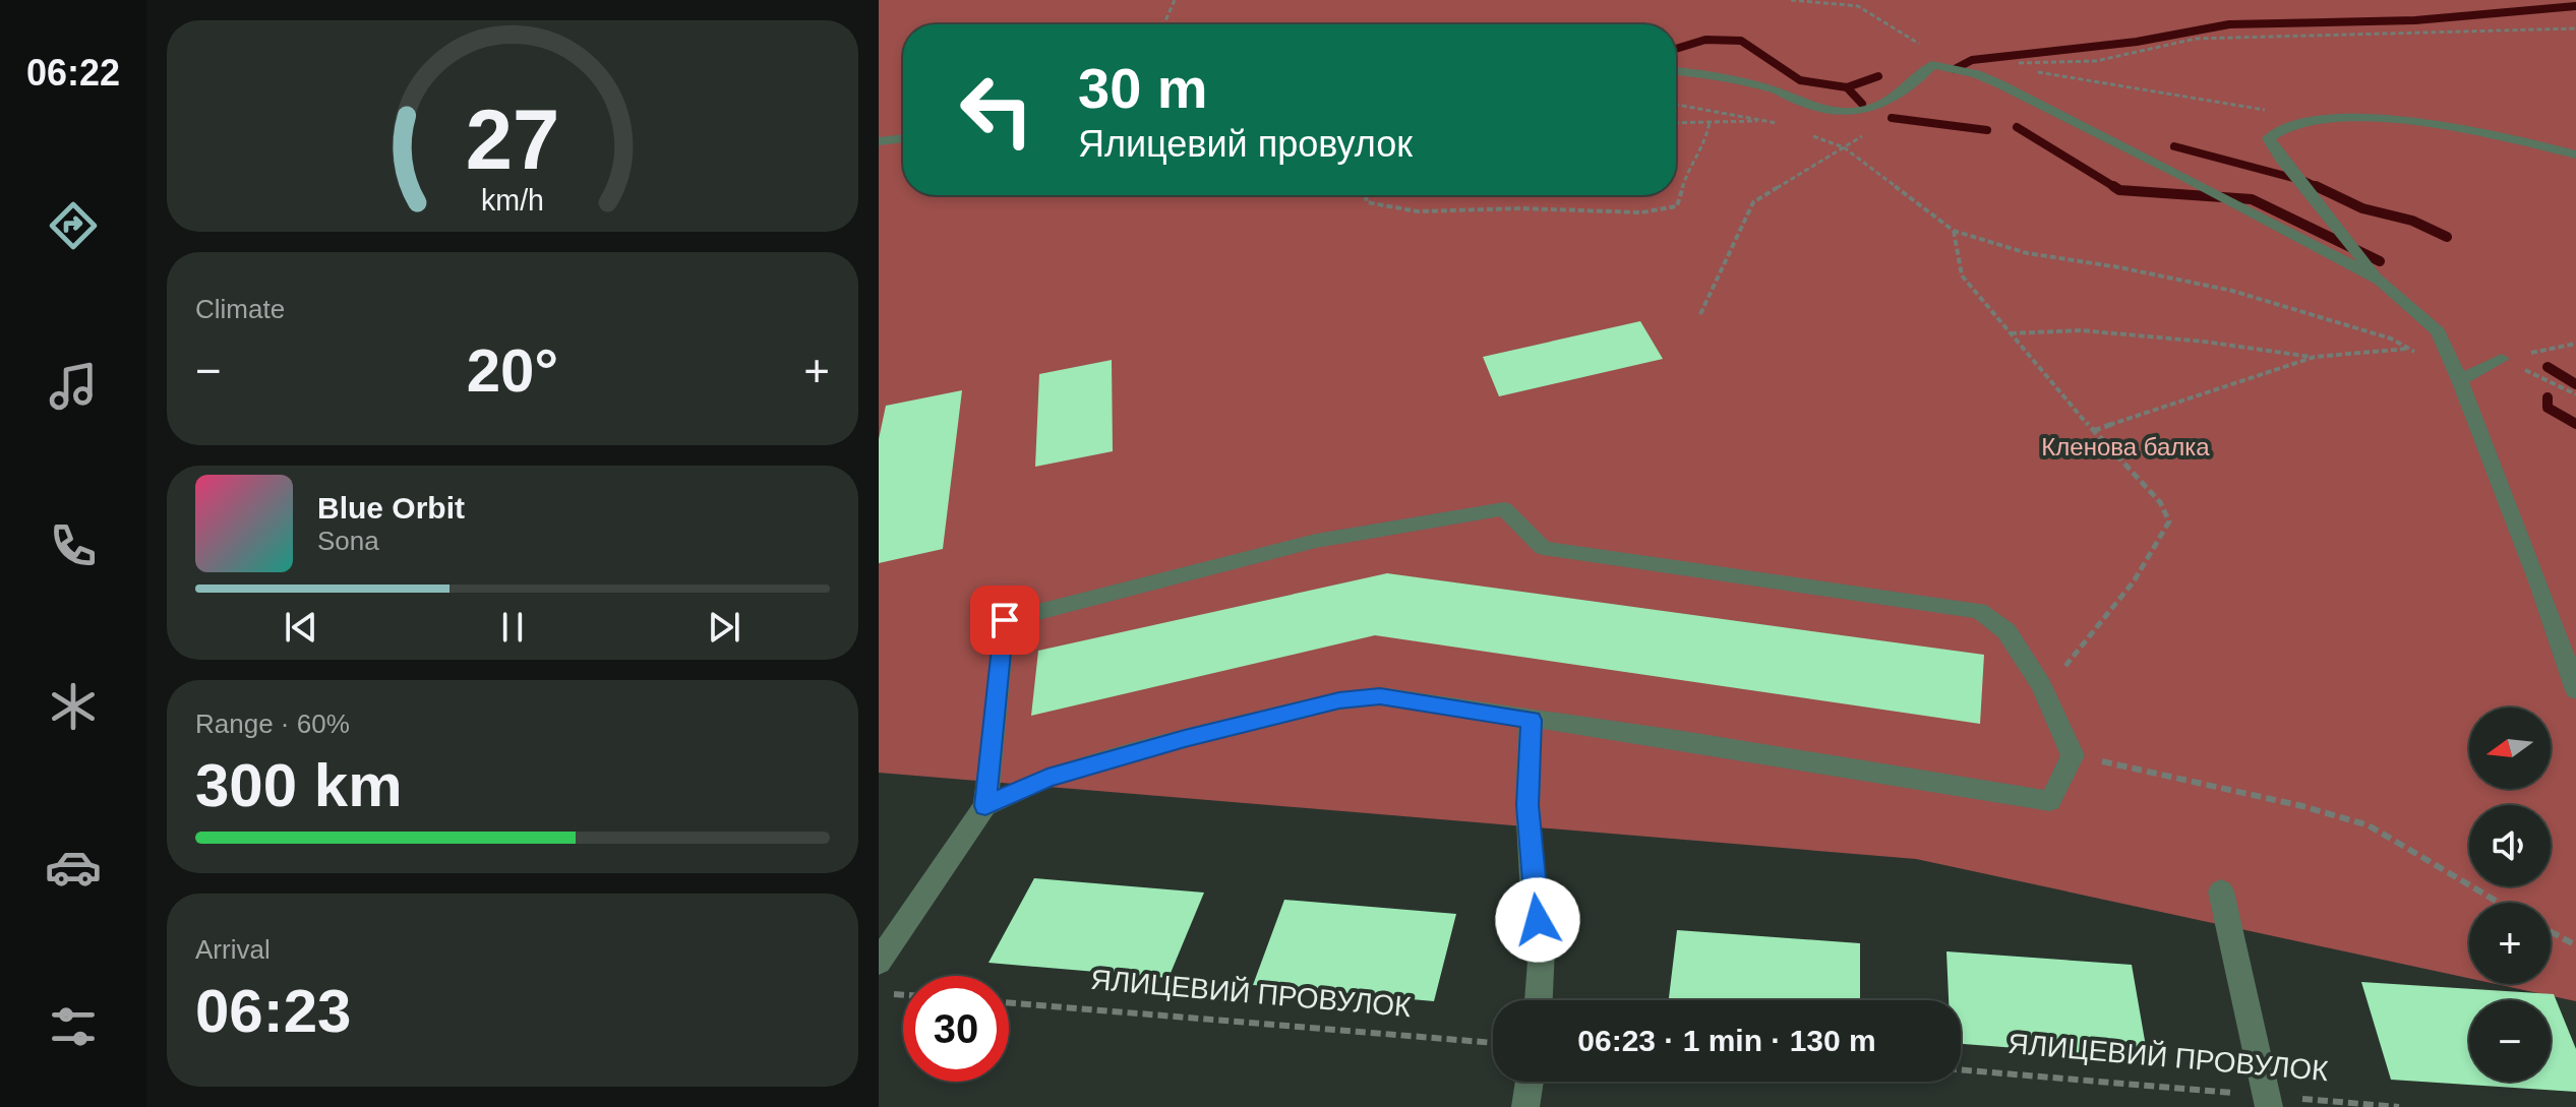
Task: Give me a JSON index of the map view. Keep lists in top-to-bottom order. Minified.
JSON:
{"streets":{"path":["ЯЛИЦЕВИЙ ПРОВУЛОК"]},"parks":["Кленова балка"],"north":"left","page":{"tabs":"06:22","turn":["30 m","Ялицевий провулок"],"tile":["Climate",["Range · 60%","300 km"],["Arrival","06:23"]],"heat":["−","20°","+"],"song":["Blue Orbit","Sona"],"map_buttons":["+","−"],"limit":"30","trip":"06:23 · 1 min · 130 m","gauge":["27","km/h"]}}
